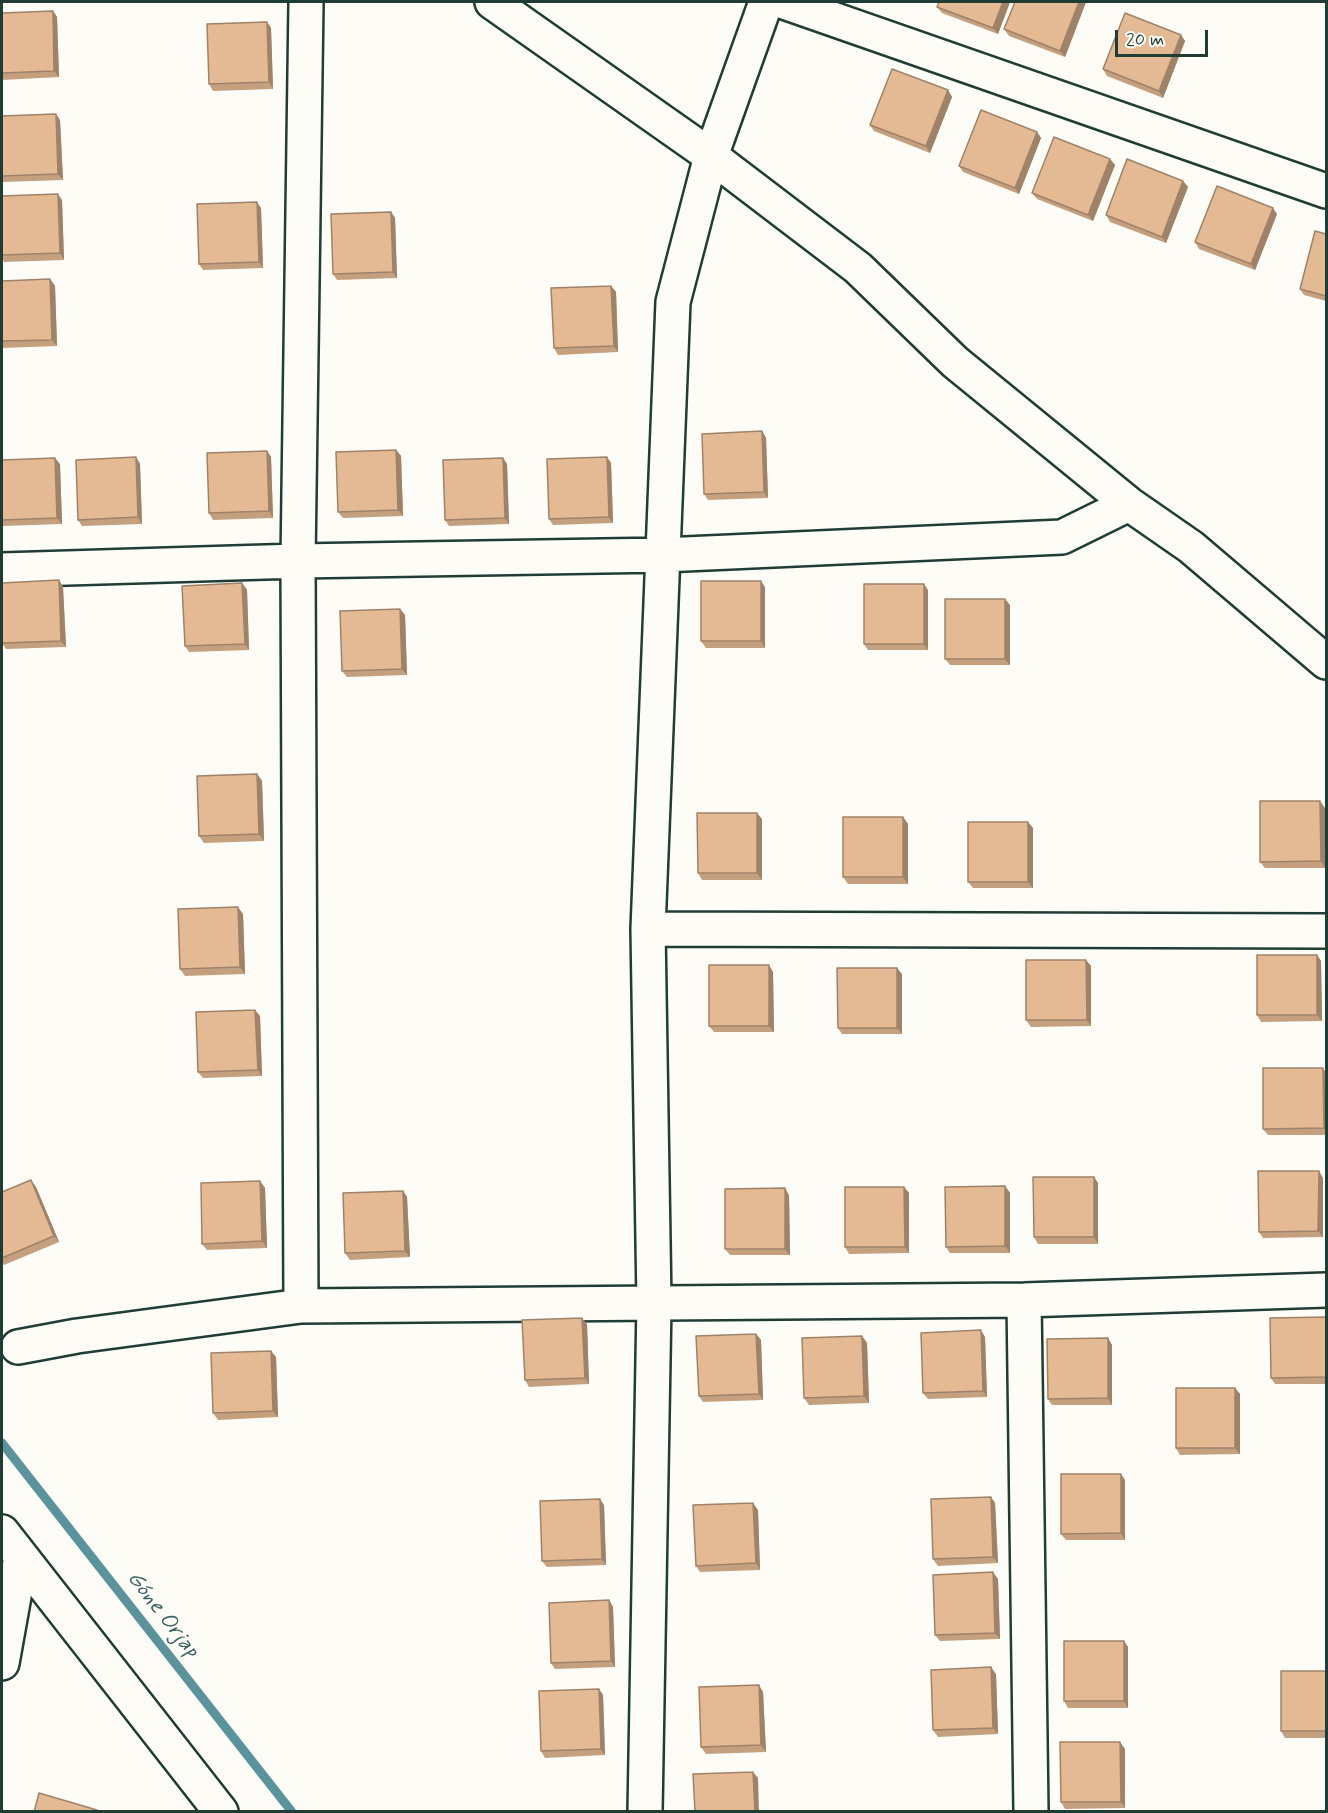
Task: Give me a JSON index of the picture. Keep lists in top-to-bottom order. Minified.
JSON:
{"water":["Góne Orjap"],"scale_bar":"20 m"}
